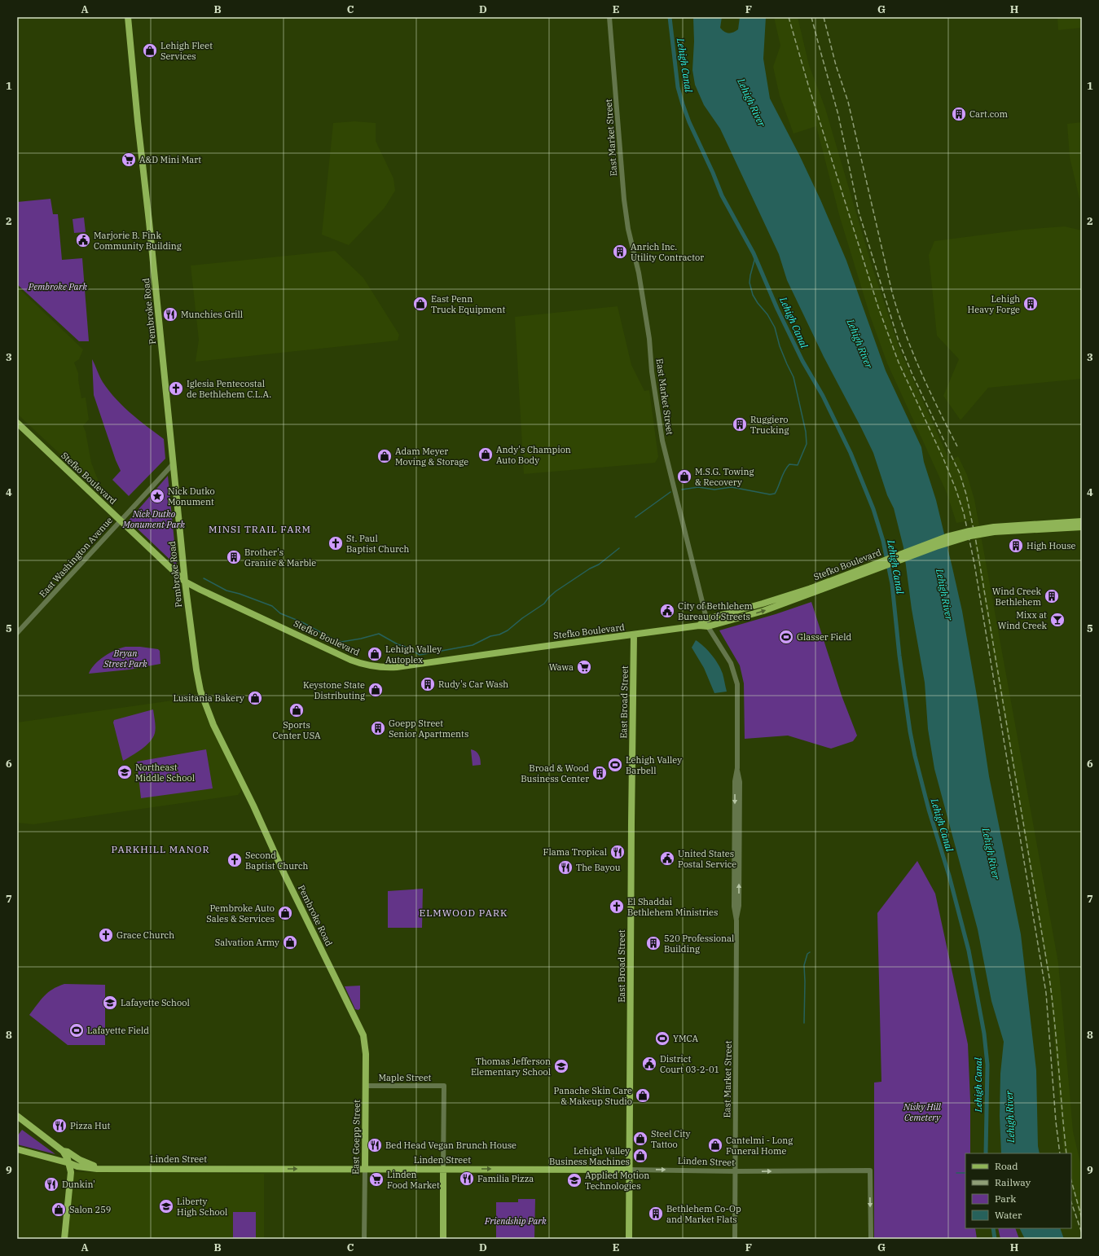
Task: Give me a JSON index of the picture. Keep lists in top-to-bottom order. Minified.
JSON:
{"streets":{"main road":["Pembroke Road","Stefko Boulevard","East Broad Street","East Goepp Street","Linden Street"],"street":["East Market Street","East Washington Avenue","Maple Street"]},"crossings":[["East Market Street","Stefko Boulevard"],["East Market Street","Linden Street"],["Pembroke Road","Stefko Boulevard"],["Pembroke Road","East Washington Avenue"],["Pembroke Road","East Goepp Street"],["Stefko Boulevard","East Washington Avenue"],["Stefko Boulevard","East Broad Street"],["East Broad Street","Linden Street"],["Maple Street","East Goepp Street"],["Maple Street","Linden Street"],["East Goepp Street","Linden Street"]],"one_way":["Linden Street"],"districts":["MINSI TRAIL FARM","PARKHILL MANOR","ELMWOOD PARK"],"water":["Lehigh Canal","Lehigh River"],"parks":["Pembroke Park","Nick Dutko Monument Park","Bryan Street Park","Nisky Hill Cemetery","Friendship Park"],"places":{"shop":["Lehigh Fleet Services","East Penn Truck Equipment","Andy's Champion Auto Body","Adam Meyer Moving & Storage","M.S.G. Towing & Recovery","Lehigh Valley Autoplex","Keystone State Distributing","Lusitania Bakery","Sports Center USA","Pembroke Auto Sales & Services","Salvation Army","Panache Skin Care & Makeup Studio","Steel City Tattoo","Cantelmi - Long Funeral Home","Lehigh Valley Business Machines","Salon 259"],"building":["Cart.com","Anrich Inc. Utility Contractor","Lehigh Heavy Forge","Ruggiero Trucking","High House","Brother's Granite & Marble","Wind Creek Bethlehem","Rudy's Car Wash","Goepp Street Senior Apartments","Broad & Wood Business Center","520 Professional Building","Bethlehem Co-Op and Market Flats"],"supermarket":["A&D Mini Mart","Wawa","Linden Food Market"],"public building":["Marjorie B. Fink Community Building","City of Bethlehem Bureau of Streets","United States Postal Service","District Court 03-2-01"],"restaurant":["Munchies Grill","Flama Tropical","The Bayou","Pizza Hut","Bed Head Vegan Brunch House","Familia Pizza","Dunkin'"],"church":["Iglesia Pentecostal de Bethlehem C.L.A.","St. Paul Baptist Church","Second Baptist Church","El Shaddai Bethlehem Ministries","Grace Church"],"place":["Nick Dutko Monument"],"bar":["Mixx at Wind Creek"],"sports":["Glasser Field","Lehigh Valley Barbell","Lafayette Field","YMCA"],"school or university":["Northeast Middle School","Lafayette School","Thomas Jefferson Elementary School","Applied Motion Technologies","Liberty High School"]},"legend":["Road","Railway","Park","Water"],"grid":{"columns":["A","B","C","D","E","F","G","H"],"rows":["1","2","3","4","5","6","7","8","9"]}}
